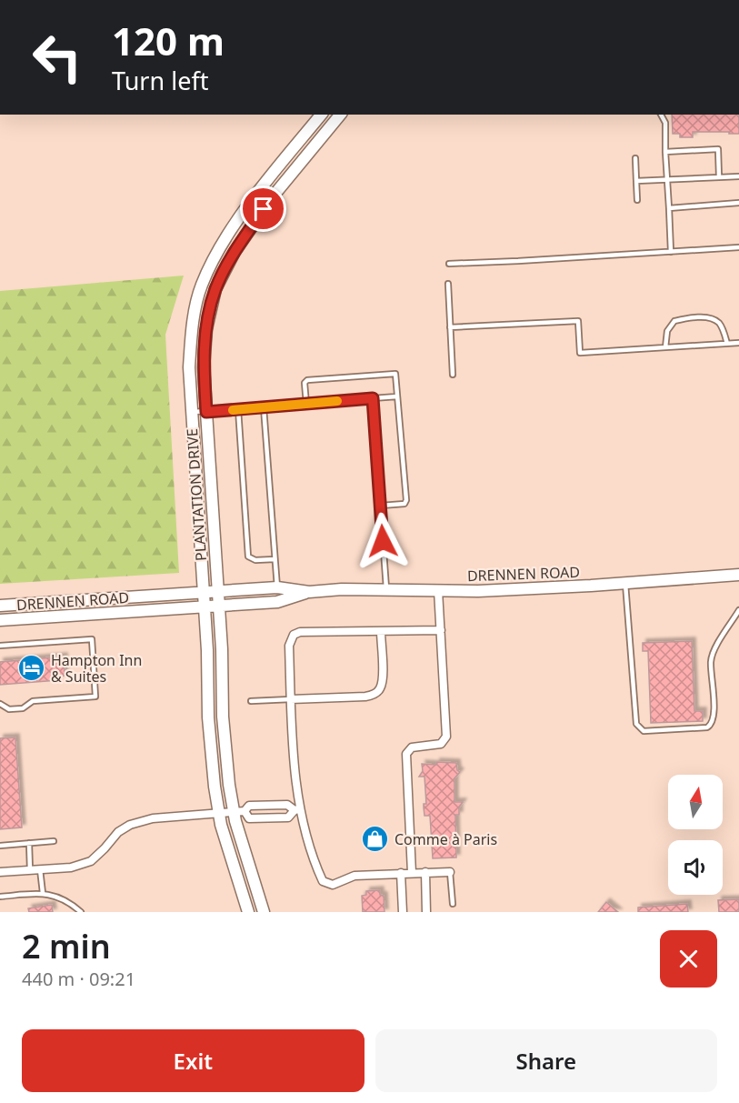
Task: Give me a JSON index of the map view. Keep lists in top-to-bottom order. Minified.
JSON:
{"streets":{"street":["PLANTATION DRIVE","DRENNEN ROAD"]},"crossings":[["PLANTATION DRIVE","DRENNEN ROAD"]],"places":{"hotel":["Hampton Inn & Suites"],"shop":["Comme à Paris"]},"north":"top","page":{"turn":["120 m","Turn left"],"heading":["2 min","440 m · 09:21"],"buttons":["Exit","Share"]}}
